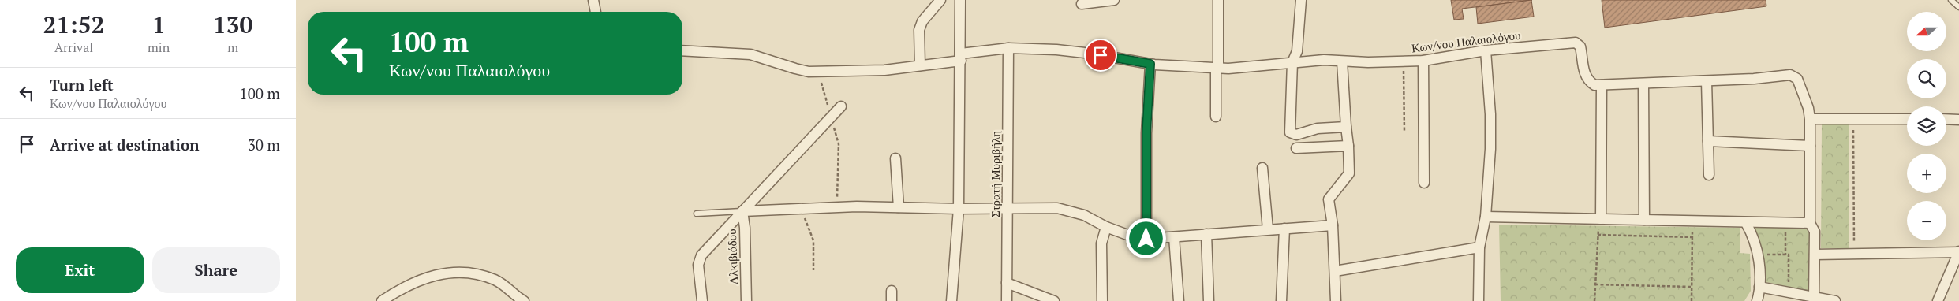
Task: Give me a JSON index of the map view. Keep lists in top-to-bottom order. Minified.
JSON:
{"streets":{"street":["Κων/νου Παλαιολόγου","Στρατή Μυριβήλη","Αλκιβιάδου"]},"crossings":[["Κων/νου Παλαιολόγου","Στρατή Μυριβήλη"]],"north":"left","page":{"eta":["21:52","Arrival","1","min","130","m"],"map_buttons":["+","−"],"turn":["100 m","Κων/νου Παλαιολόγου"],"list":[{"name":"Turn left","note":"Κων/νου Παλαιολόγου","value":"100 m"},{"name":"Arrive at destination","value":"30 m"}],"buttons":["Exit","Share"]}}
